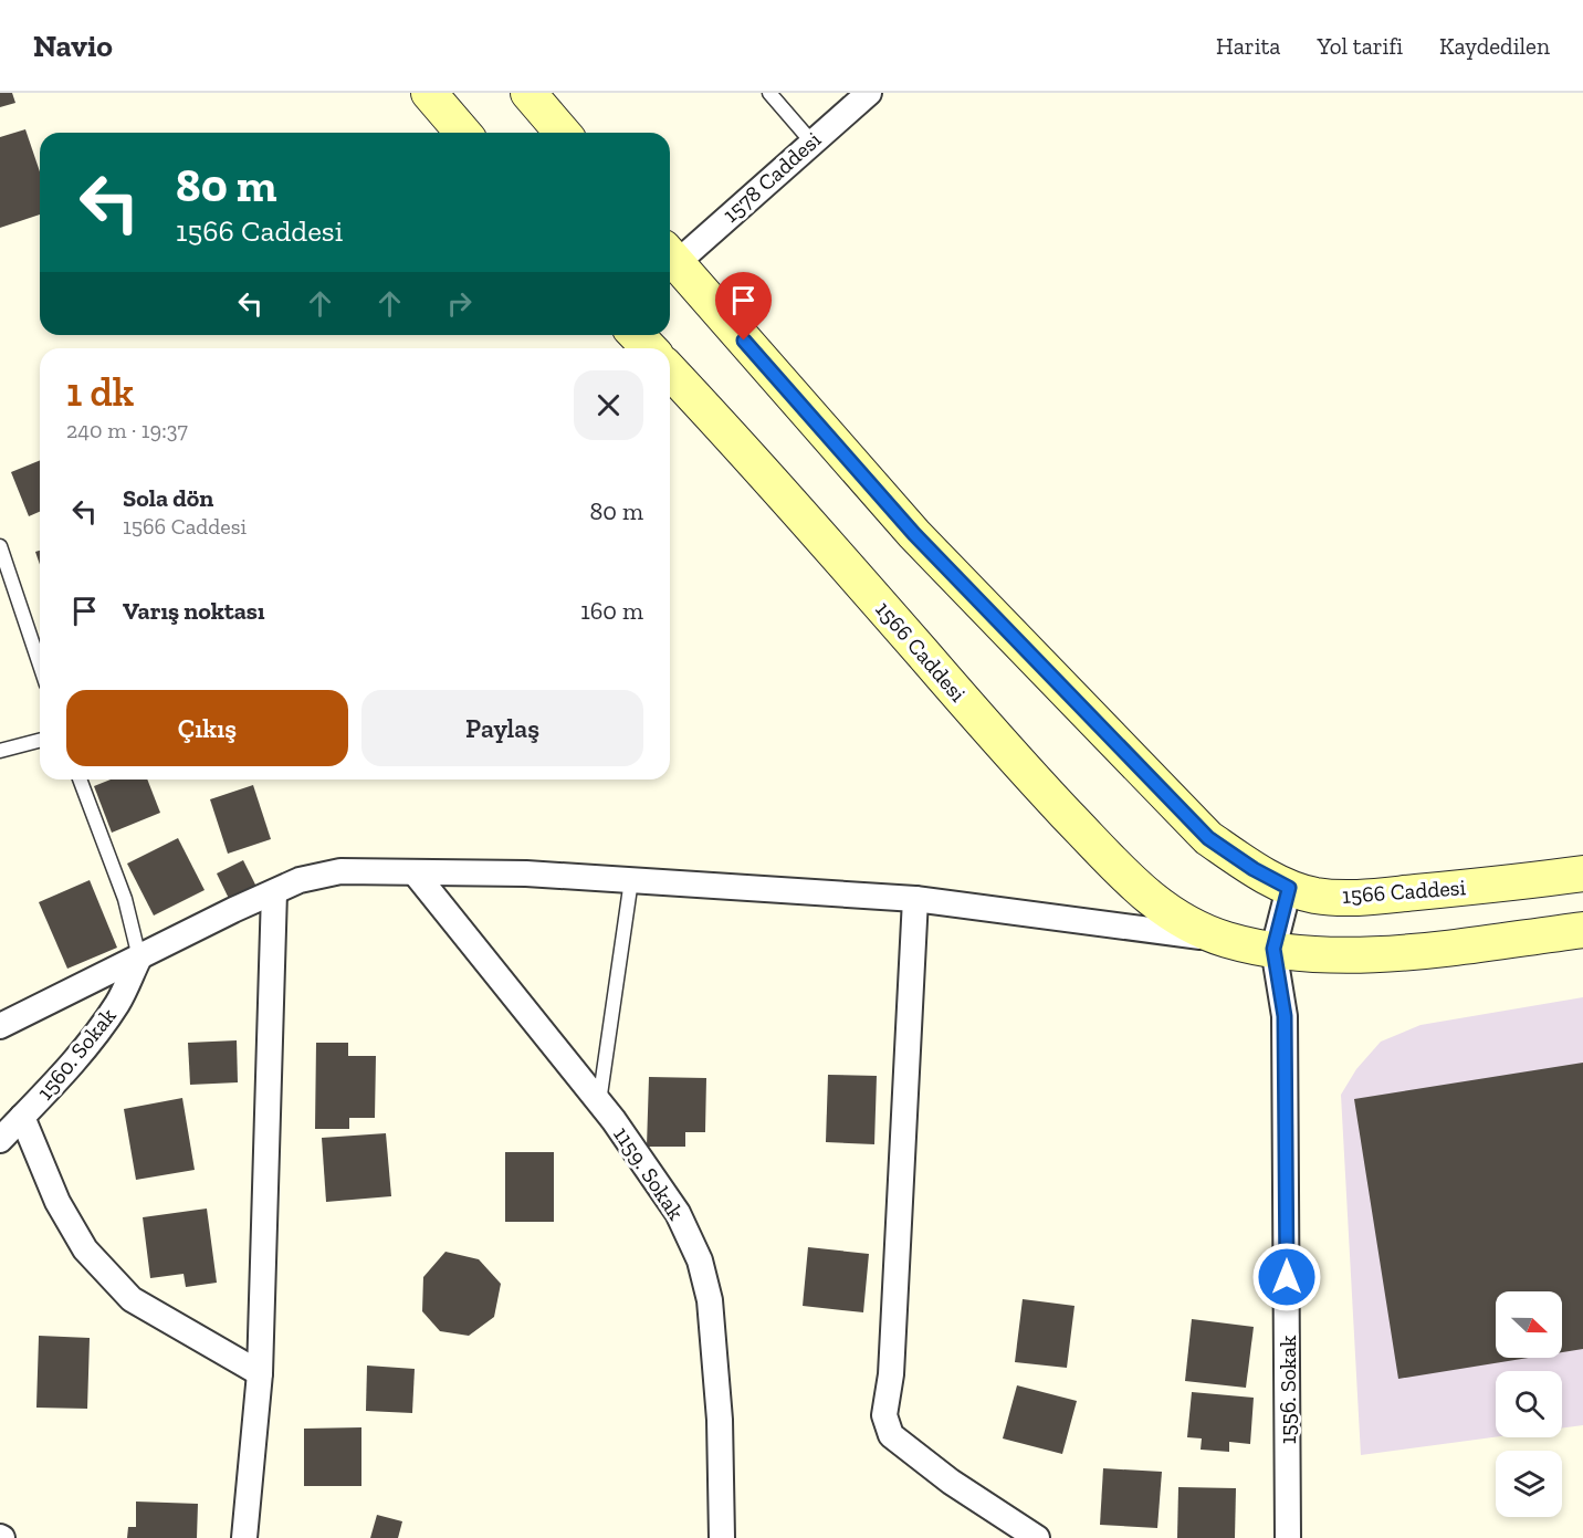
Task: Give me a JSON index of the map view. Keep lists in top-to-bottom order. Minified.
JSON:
{"streets":{"street":["1578 Caddesi","1566 Caddesi","1560. Sokak","1159. Sokak","1556. Sokak"]},"crossings":[["1578 Caddesi","1566 Caddesi"],["1566 Caddesi","1556. Sokak"]],"north":"right","page":{"header":"Navio","nav":["Harita","Yol tarifi","Kaydedilen"],"turn":["80 m","1566 Caddesi"],"heading":["1 dk","240 m · 19:37"],"list":[{"name":"Sola dön","note":"1566 Caddesi","value":"80 m"},{"name":"Varış noktası","value":"160 m"}],"buttons":["Çıkış","Paylaş"]}}
